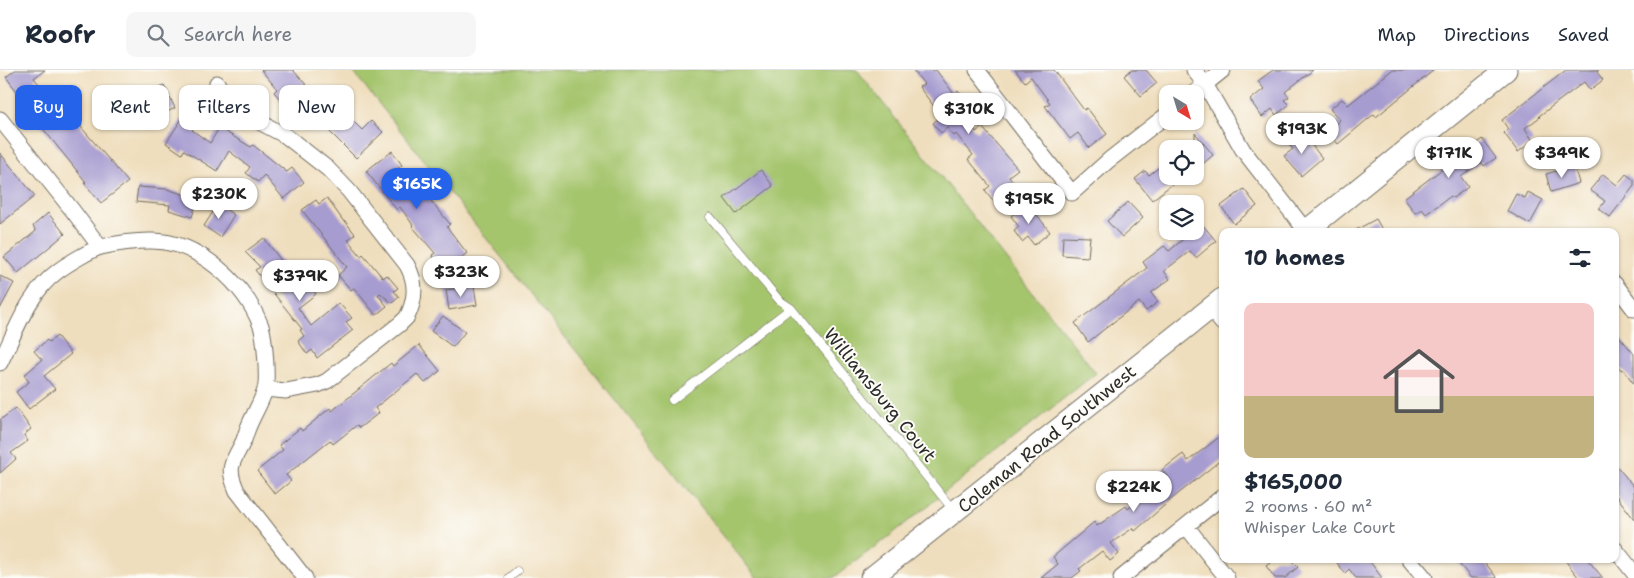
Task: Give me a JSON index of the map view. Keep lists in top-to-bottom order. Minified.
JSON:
{"streets":{"street":["Coleman Road Southwest"],"lane":["Williamsburg Court"]},"crossings":[["Williamsburg Court","Coleman Road Southwest"]],"north":"bottom right","page":{"header":"Roofr","search":"Search here","nav":["Map","Directions","Saved"],"chip":["Buy","Rent","Filters","New"],"price":["$310K","$193K","$171K","$349K","$165K","$230K","$195K","$323K","$379K","$224K"],"heading":"10 homes","list":[{"name":"$165,000","note":"2 rooms · 60 m² · Whisper Lake Court"}]}}
